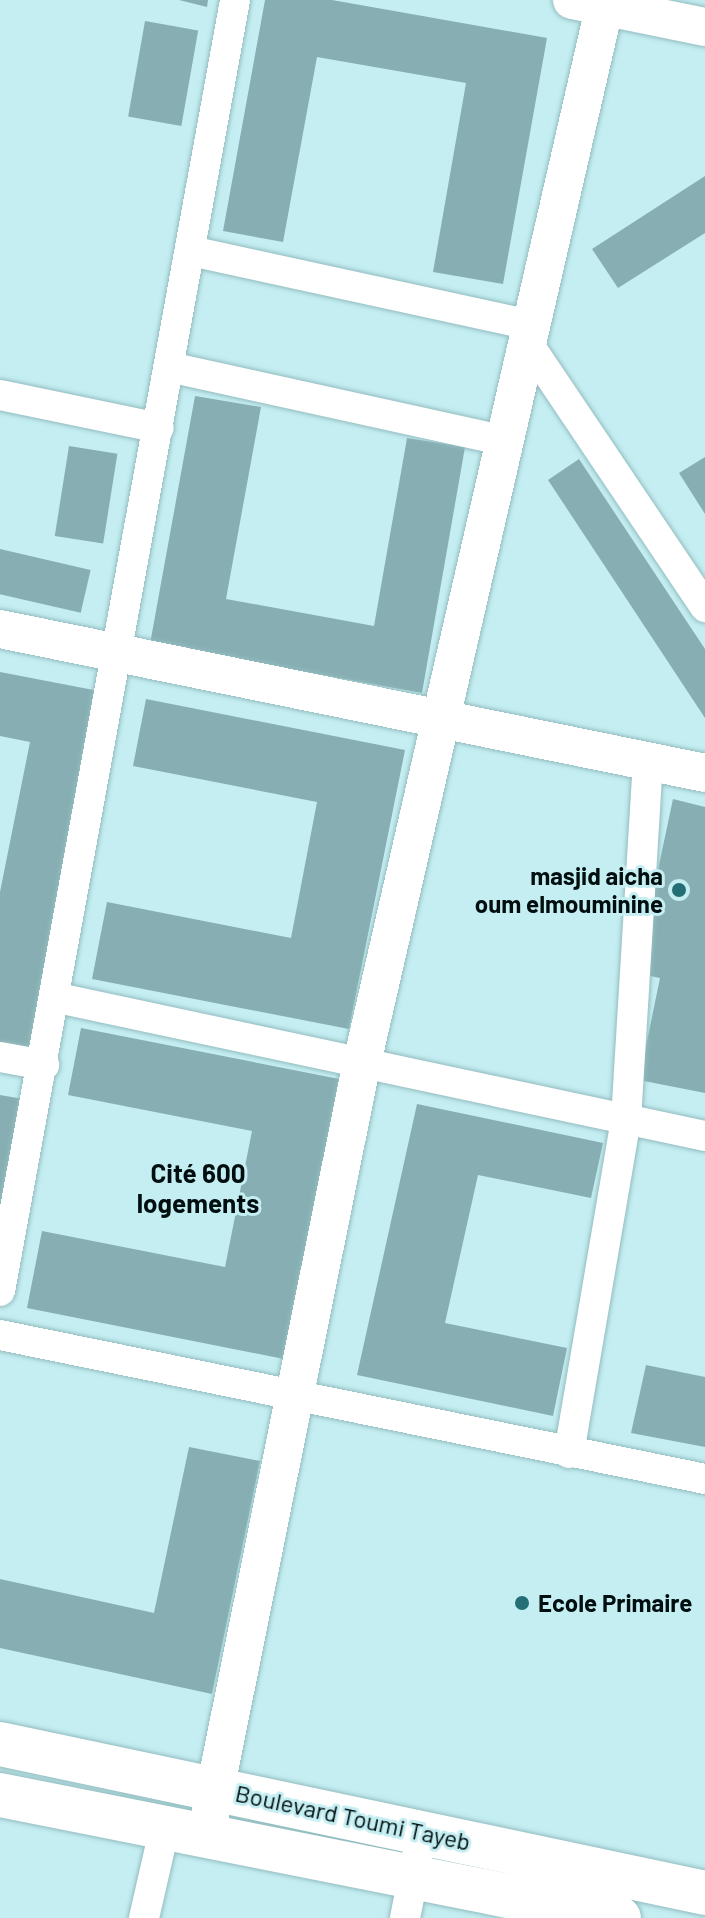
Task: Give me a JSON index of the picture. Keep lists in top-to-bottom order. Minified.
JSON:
{"streets":{"main road":["Boulevard Toumi Tayeb"]},"districts":["Cité 600 logements"],"places":["masjid aicha oum elmouminine","Ecole Primaire"]}
